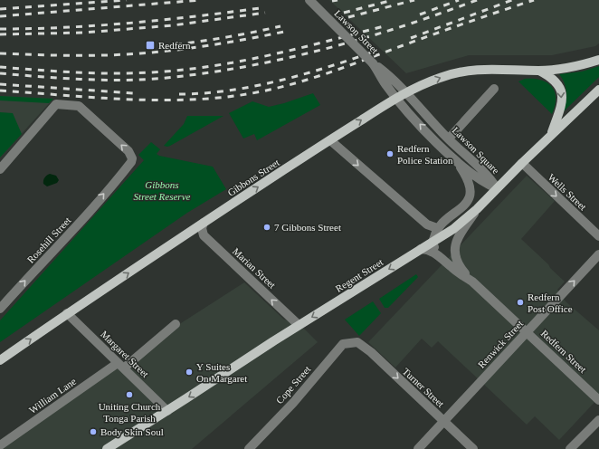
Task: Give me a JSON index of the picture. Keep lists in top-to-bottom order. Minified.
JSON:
{"streets":{"main road":["Gibbons Street","Regent Street"],"street":["Lawson Street","Lawson Square","Wells Street","Rosehill Street","Marian Street","Renwick Street","Redfern Street","Margaret Street","Cope Street","Turner Street","William Lane"]},"crossings":[["Lawson Street","Lawson Square"],["Lawson Street","Gibbons Street"],["Lawson Square","Gibbons Street"],["Lawson Square","Regent Street"],["Gibbons Street","Marian Street"],["Gibbons Street","Margaret Street"],["Wells Street","Regent Street"],["Marian Street","Regent Street"],["Regent Street","Redfern Street"],["Regent Street","Margaret Street"],["Renwick Street","Redfern Street"],["Renwick Street","Turner Street"],["Margaret Street","William Lane"],["Cope Street","Turner Street"]],"one_way":["Gibbons Street","Wells Street","Marian Street","Regent Street","Renwick Street","Turner Street"],"parks":["Gibbons Street Reserve"],"places":{"transit":["Redfern"],"other":["Redfern Police Station","7 Gibbons Street","Redfern Post Office","Y Suites On Margaret","Uniting Church Tonga Parish","Body Skin Soul"]}}
